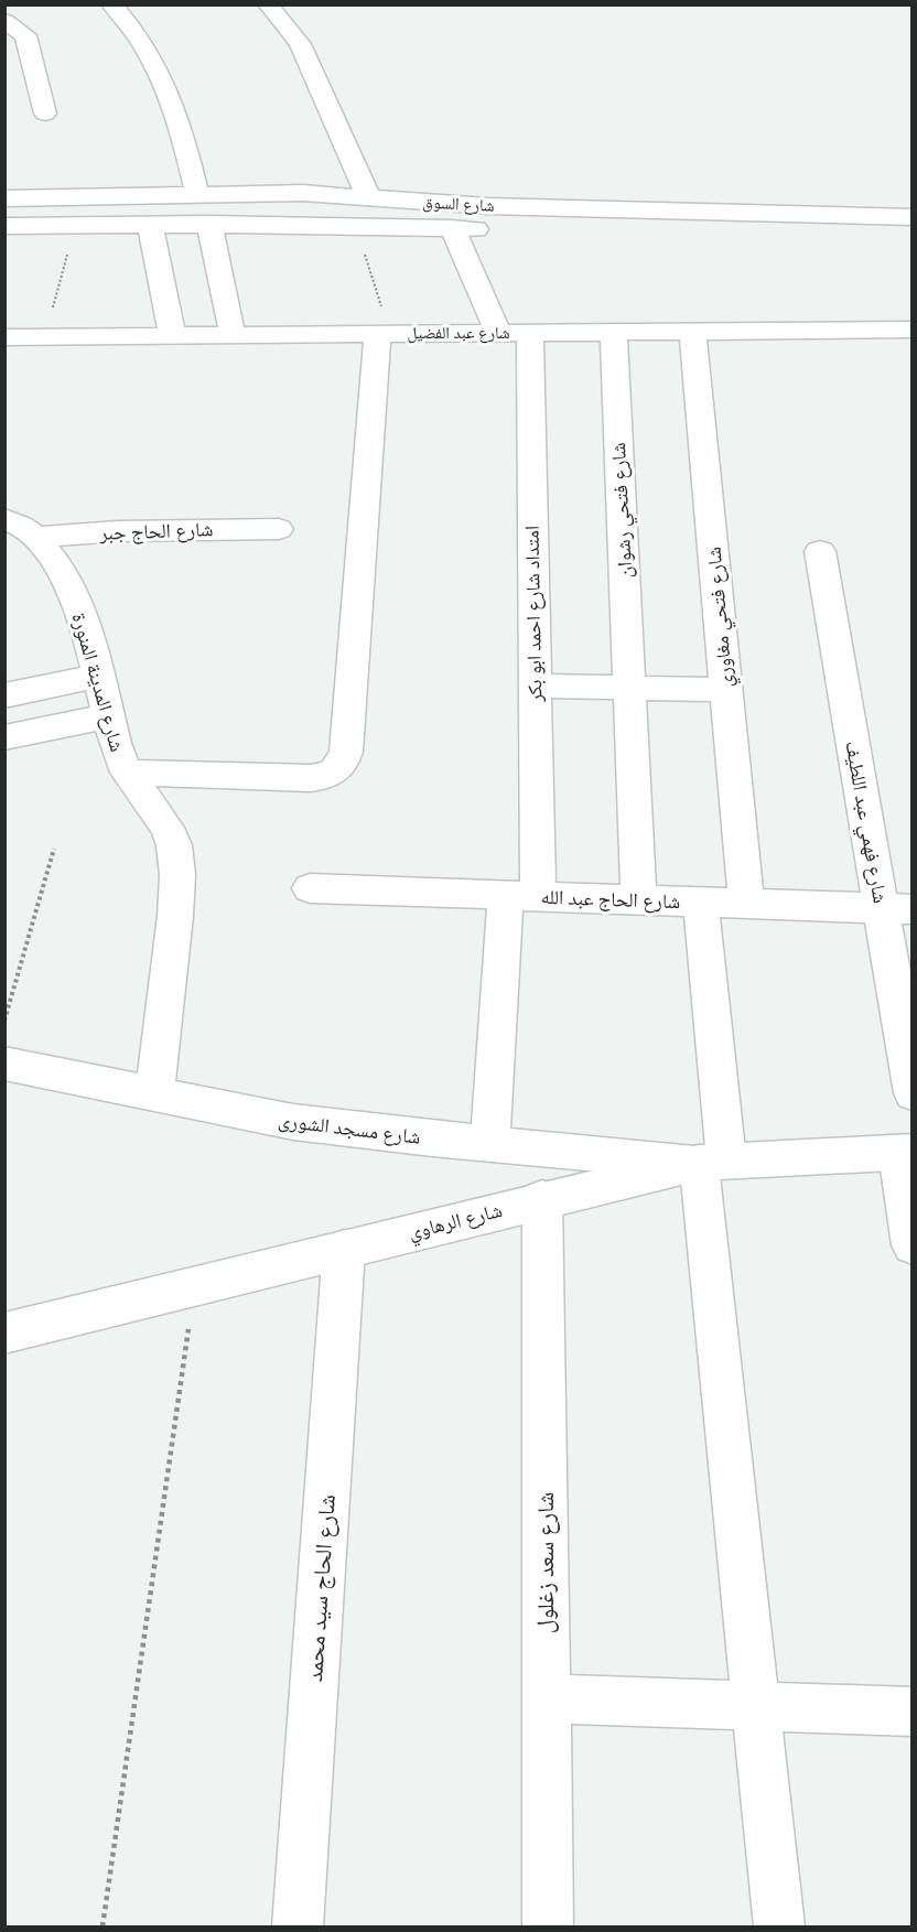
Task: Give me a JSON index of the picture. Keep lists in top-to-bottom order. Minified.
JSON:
{"streets":{"street":["شارع السوق","شارع عبد الفضيل","شارع فتحي رشوان","شارع الحاج جبر","امتداد شارع احمد ابو بكر","شارع فتحي مغاوري","شارع المدينة المنورة","شارع فهمي عبد اللطيف","شارع الحاج عبد الله","شارع مسجد الشورى","شارع الرهاوي","شارع سعد زغلول","شارع الحاج سيد محمد"]},"crossings":[["شارع عبد الفضيل","شارع فتحي رشوان"],["شارع عبد الفضيل","امتداد شارع احمد ابو بكر"],["شارع عبد الفضيل","شارع فتحي مغاوري"],["شارع فتحي رشوان","شارع الحاج عبد الله"],["شارع الحاج جبر","شارع المدينة المنورة"],["امتداد شارع احمد ابو بكر","شارع الحاج عبد الله"],["امتداد شارع احمد ابو بكر","شارع مسجد الشورى"],["شارع فتحي مغاوري","شارع الحاج عبد الله"],["شارع المدينة المنورة","شارع مسجد الشورى"],["شارع فهمي عبد اللطيف","شارع الحاج عبد الله"],["شارع مسجد الشورى","شارع الرهاوي"],["شارع الرهاوي","شارع سعد زغلول"],["شارع الرهاوي","شارع الحاج سيد محمد"]]}
